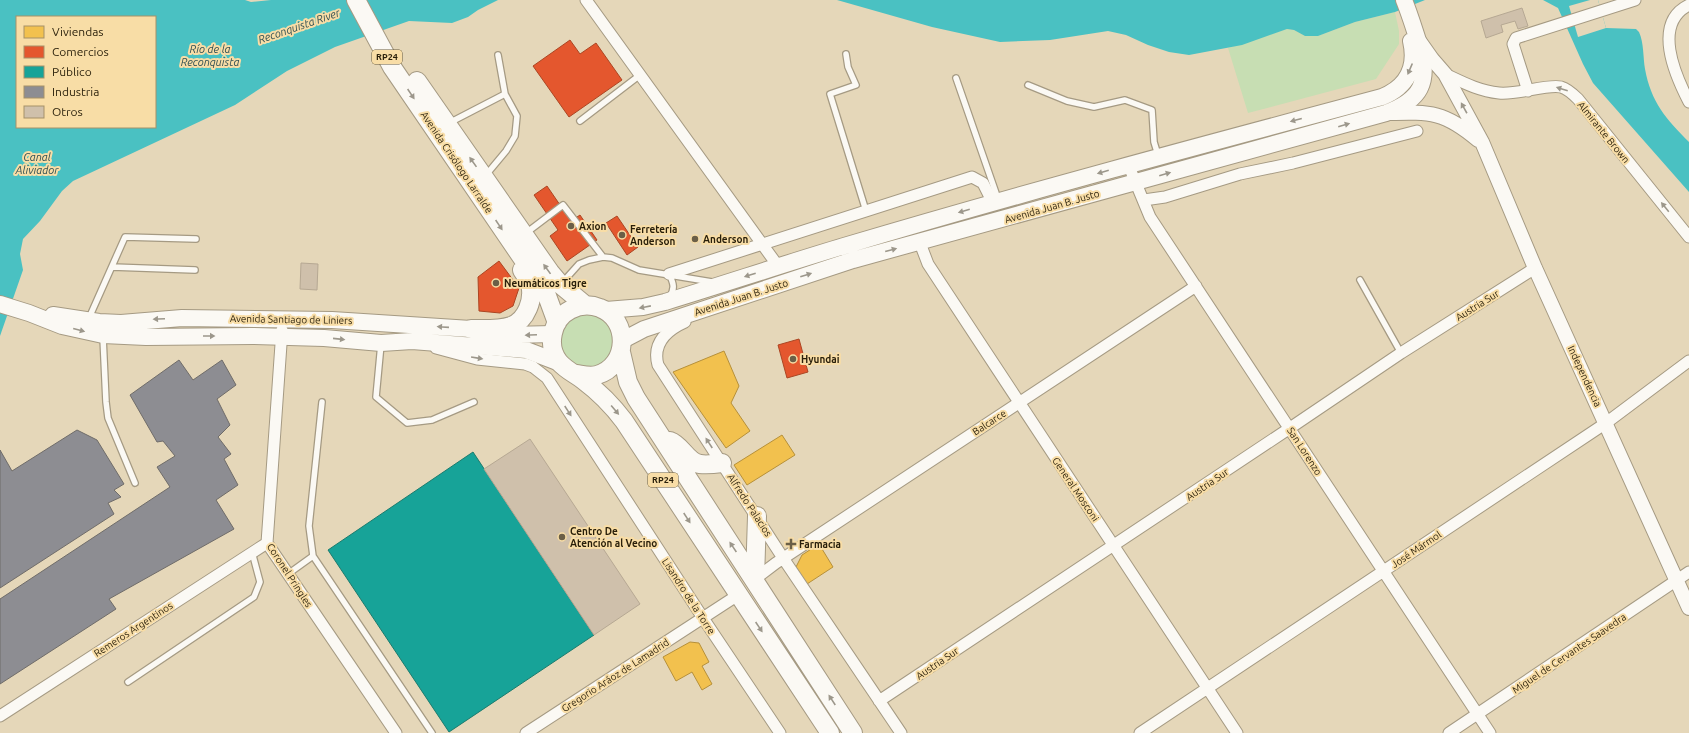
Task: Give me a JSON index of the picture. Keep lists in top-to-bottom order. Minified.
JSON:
{"streets":{"main road":["RP24","Avenida Crisólogo Larralde","Avenida Juan B. Justo","Avenida Santiago de Liniers"],"street":["Almirante Brown","Austria Sur","Independencia","Balcarce","San Lorenzo","General Mosconi","Alfredo Palacios","José Mármol","Coronel Pringles","Lisandro de la Torre","Remeros Argentinos","Miguel de Cervantes Saavedra","Gregorio Aráoz de Lamadrid"]},"crossings":[["RP24","Avenida Crisólogo Larralde"],["RP24","Avenida Juan B. Justo"],["RP24","Avenida Santiago de Liniers"],["RP24","Balcarce"],["RP24","Gregorio Aráoz de Lamadrid"],["Almirante Brown","Independencia"],["Avenida Crisólogo Larralde","Avenida Juan B. Justo"],["Avenida Crisólogo Larralde","Avenida Santiago de Liniers"],["Avenida Juan B. Justo","Avenida Santiago de Liniers"],["Avenida Juan B. Justo","Independencia"],["Avenida Juan B. Justo","San Lorenzo"],["Avenida Juan B. Justo","General Mosconi"],["Avenida Juan B. Justo","Alfredo Palacios"],["Austria Sur","Independencia"],["Austria Sur","San Lorenzo"],["Austria Sur","General Mosconi"],["Austria Sur","Alfredo Palacios"],["Avenida Santiago de Liniers","Coronel Pringles"],["Avenida Santiago de Liniers","Lisandro de la Torre"],["Independencia","José Mármol"],["Independencia","Miguel de Cervantes Saavedra"],["Balcarce","San Lorenzo"],["Balcarce","General Mosconi"],["Balcarce","Alfredo Palacios"],["San Lorenzo","José Mármol"],["San Lorenzo","Miguel de Cervantes Saavedra"],["General Mosconi","José Mármol"],["Coronel Pringles","Remeros Argentinos"],["Lisandro de la Torre","Gregorio Aráoz de Lamadrid"]],"one_way":["Almirante Brown","Lisandro de la Torre"],"water":["Reconquista River","Río de la Reconquista","Canal Aliviador"],"places":{"other":["Axion","Ferretería Anderson","Anderson","Neumáticos Tigre","Hyundai","Centro De Atención al Vecino"],"health":["Farmacia"]},"legend":["Viviendas","Comercios","Público","Industria","Otros"]}
